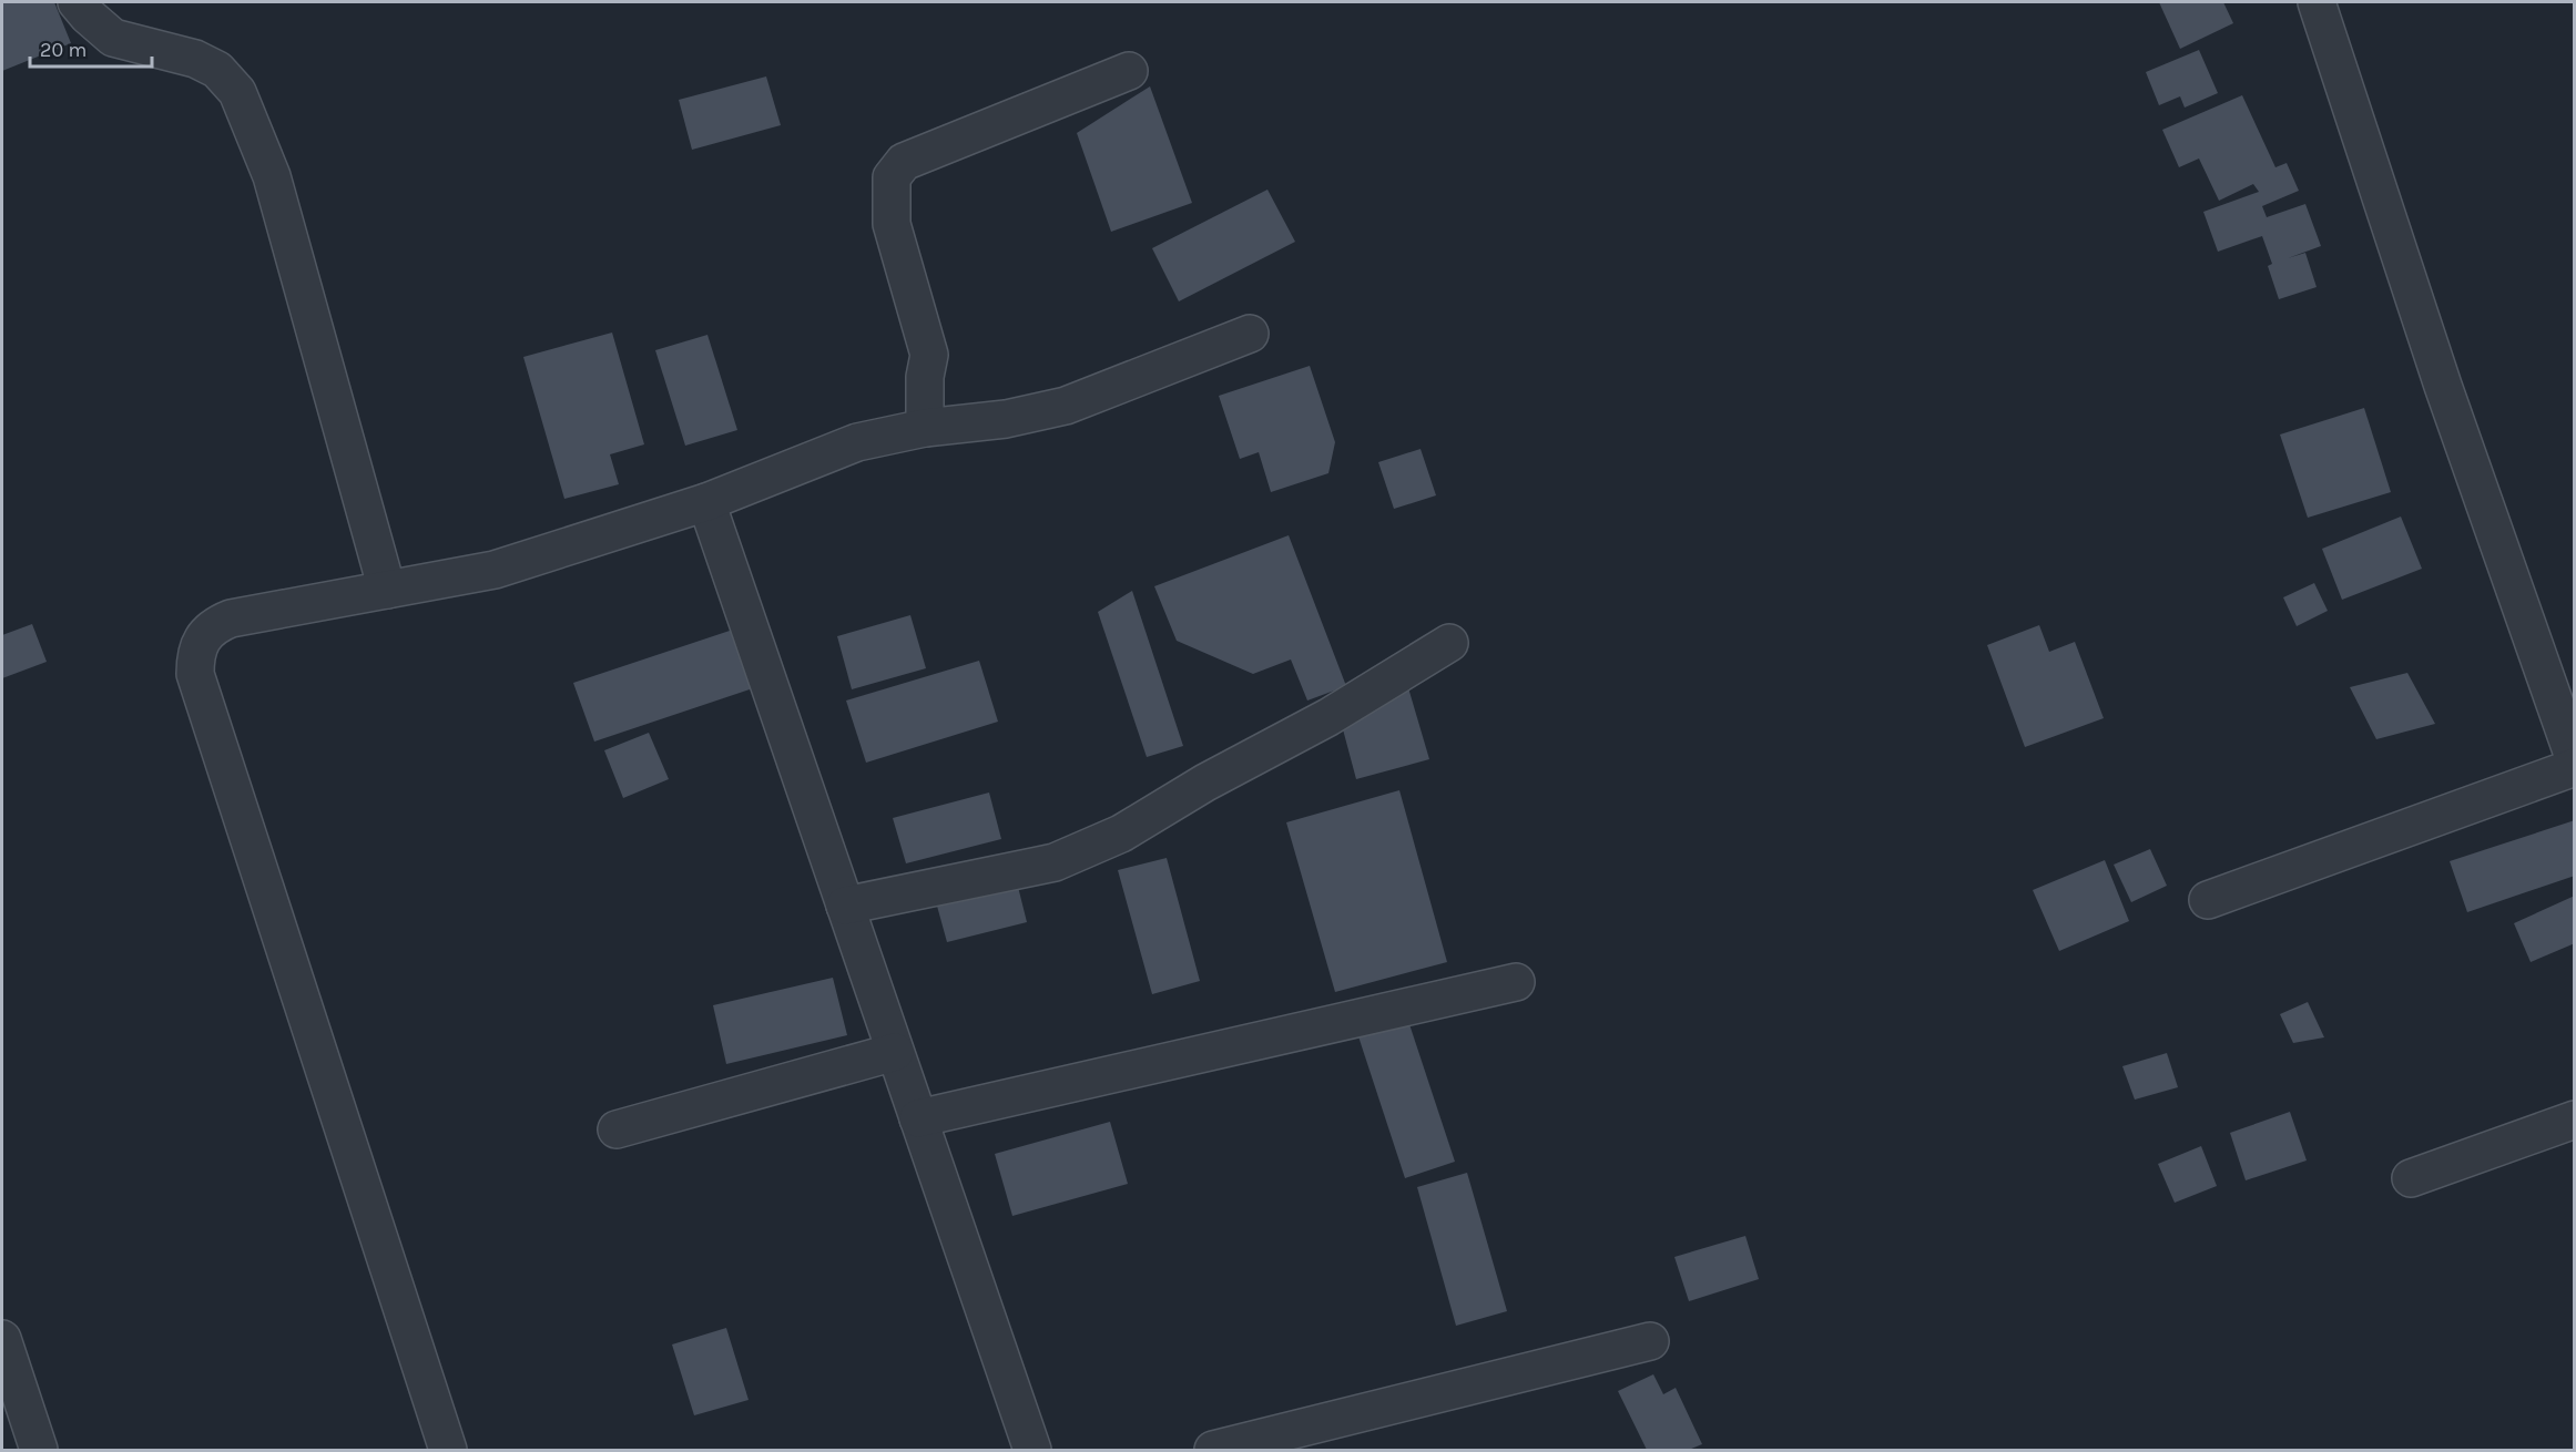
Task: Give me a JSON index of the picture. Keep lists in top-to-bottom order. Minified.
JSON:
{"scale_bar":"20 m"}
